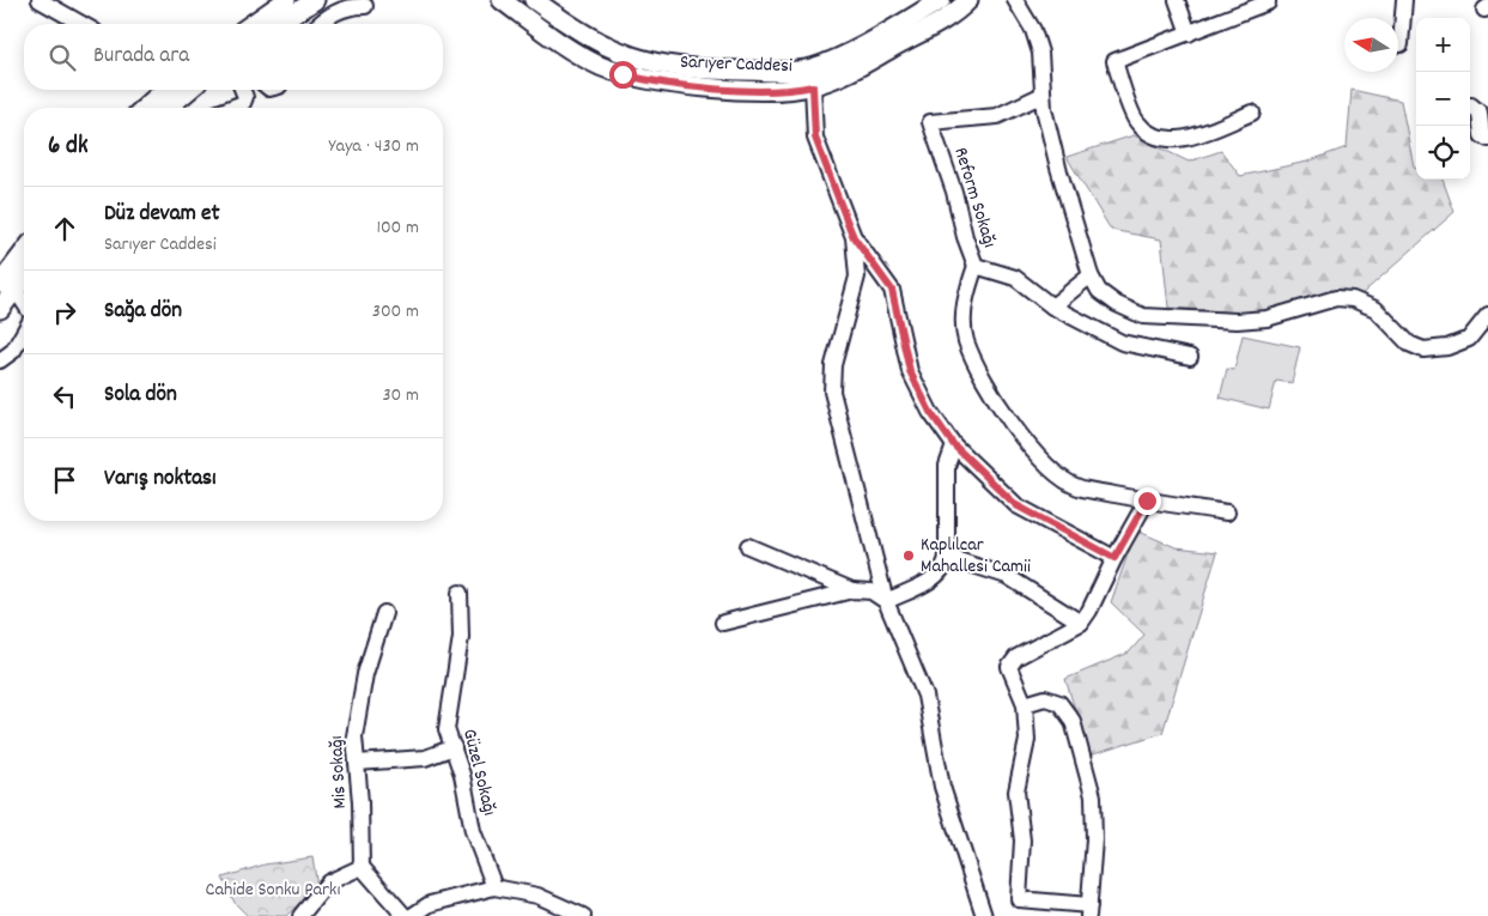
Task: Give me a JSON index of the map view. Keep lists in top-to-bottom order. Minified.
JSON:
{"streets":{"main road":["Sarıyer Caddesi"],"street":["Reform Sokağı","Mis Sokağı","Güzel Sokağı"]},"parks":["Cahide Sonku Parkı"],"places":["Kaplılcar Mahallesi Camii"],"north":"left","page":{"map_buttons":["+","−"],"search":"Burada ara","heading":["6 dk","Yaya · 430 m"],"list":[["Düz devam et","Sarıyer Caddesi","100 m"],["Sağa dön","300 m"],["Sola dön","30 m"],"Varış noktası"]}}
